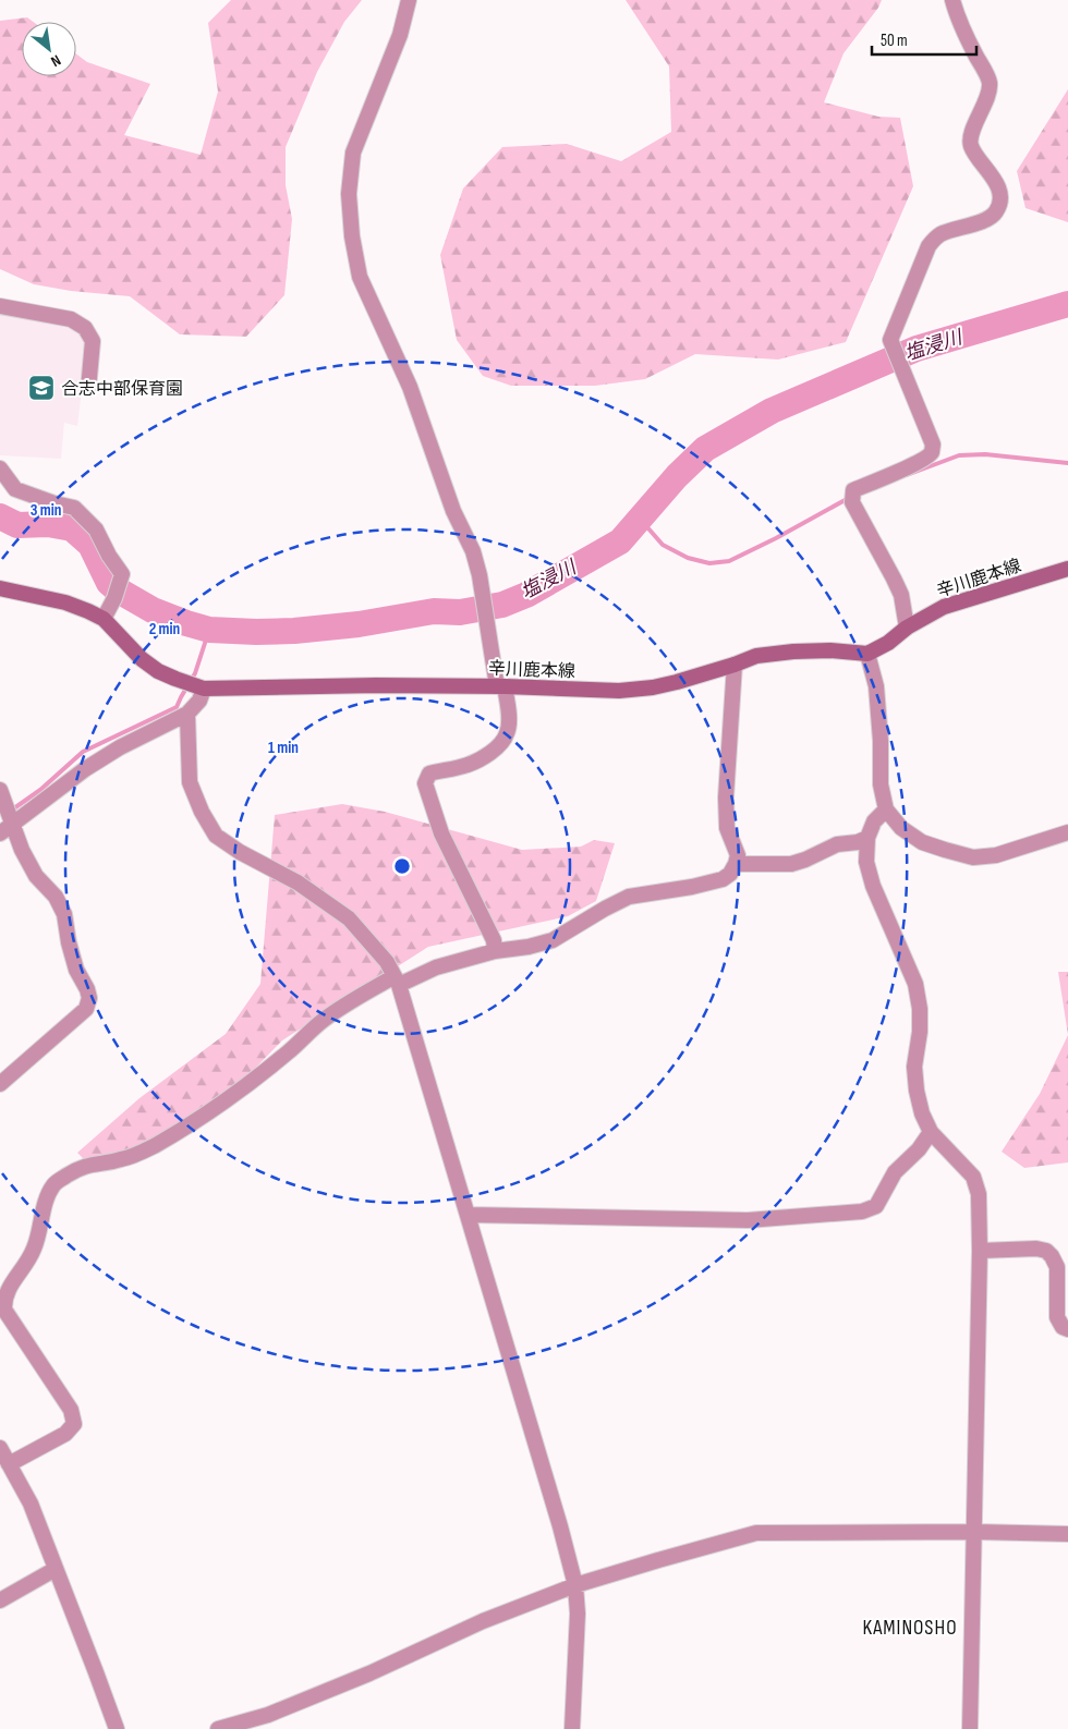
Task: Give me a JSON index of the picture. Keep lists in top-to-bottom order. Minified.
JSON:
{"streets":{"main road":["辛川鹿本線"]},"districts":["KAMINOSHO"],"water":["塩浸川"],"places":{"school or university":["合志中部保育園"]},"scale_bar":"50 m","north":"bottom right","rings":["3 min","2 min","1 min"]}
